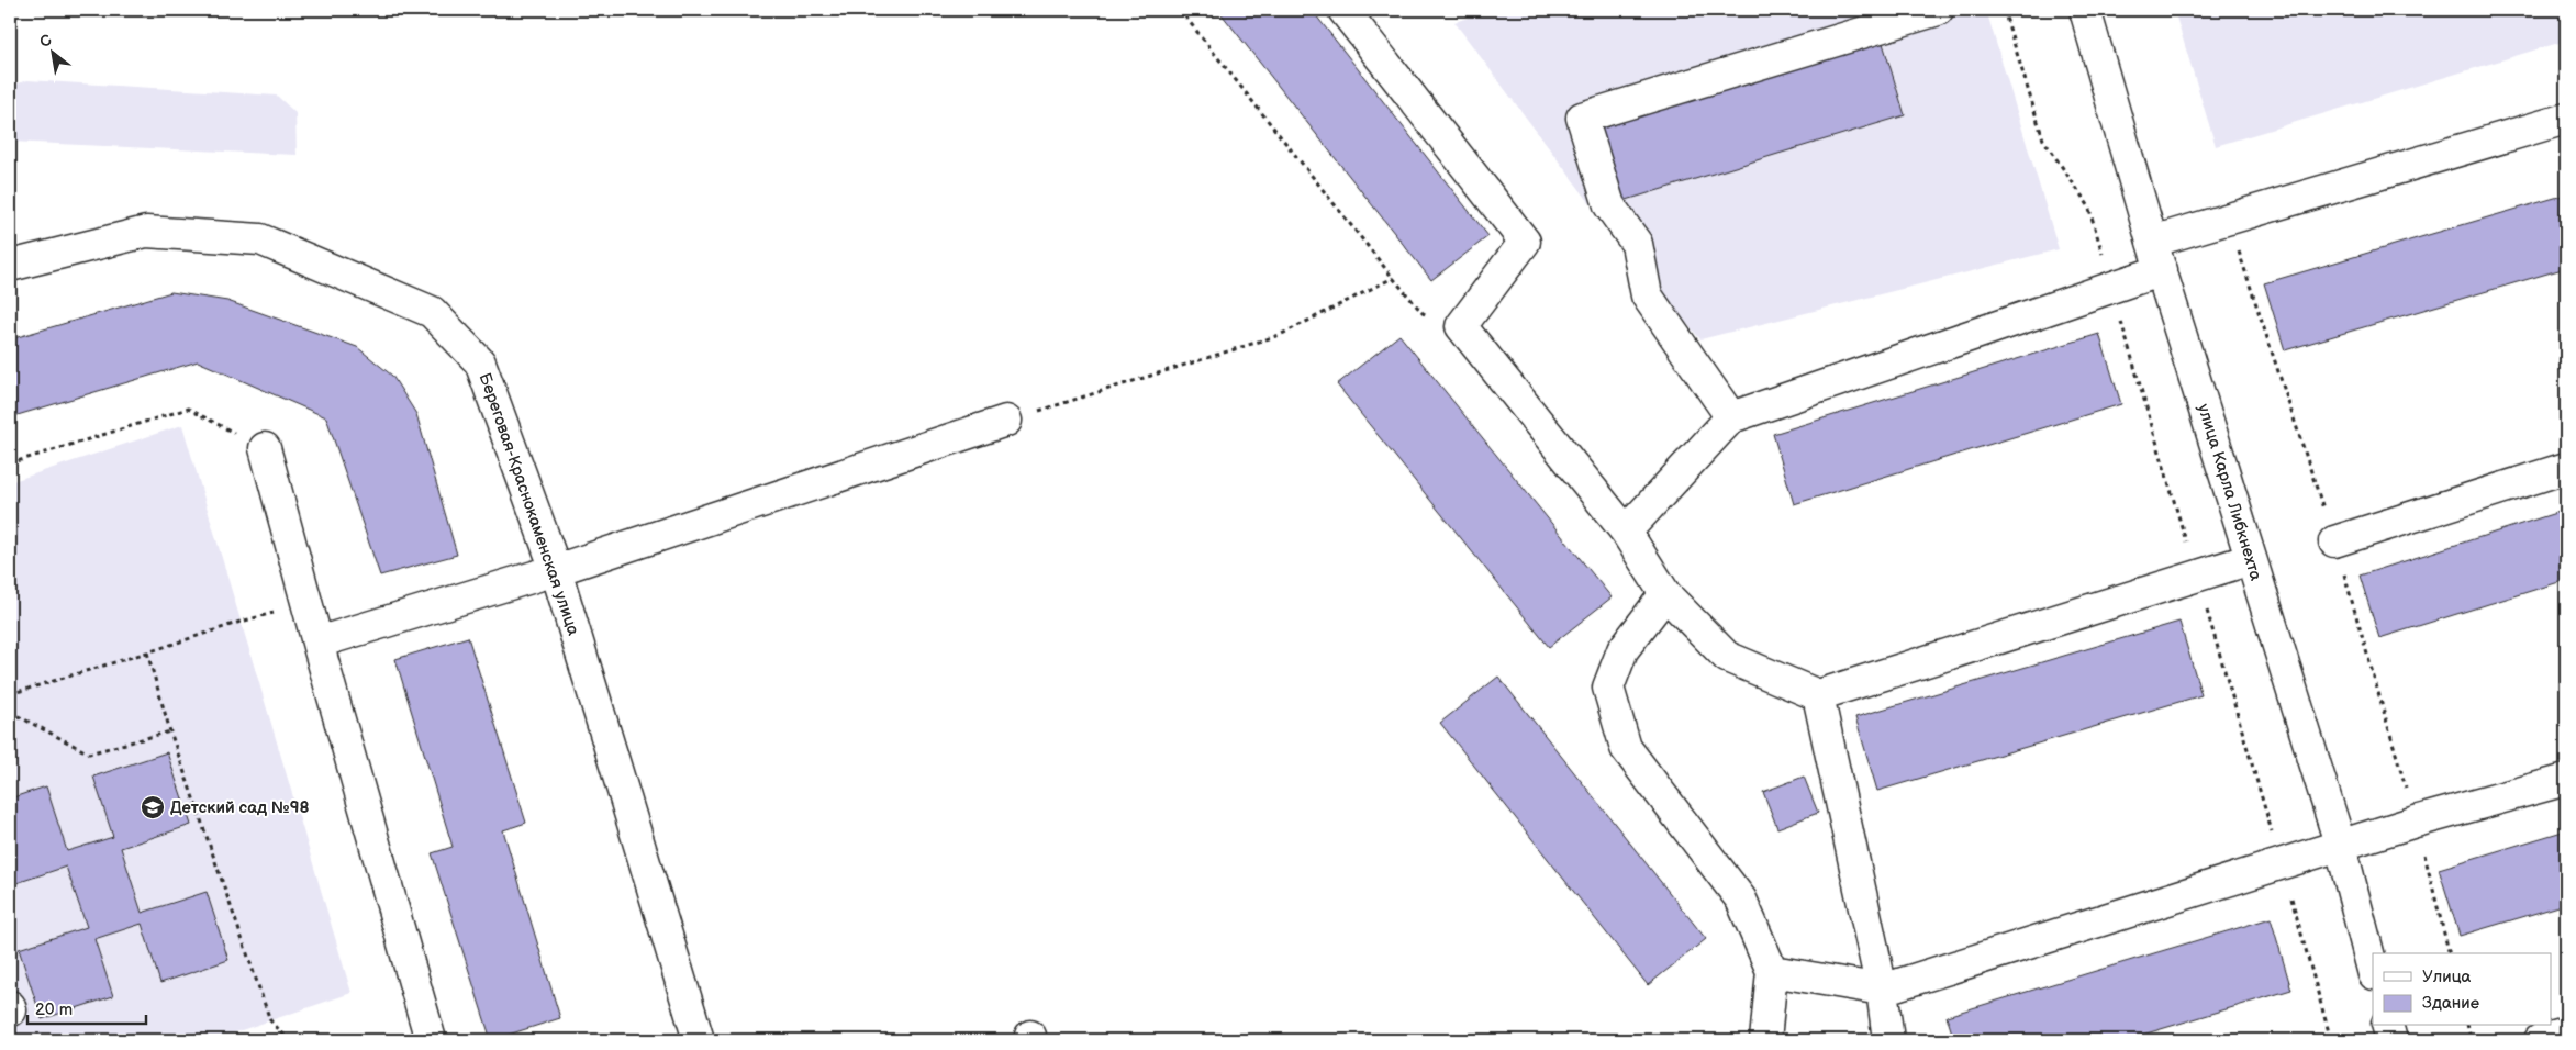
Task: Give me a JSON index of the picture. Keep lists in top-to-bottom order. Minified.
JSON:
{"streets":{"street":["улица Карла Либкнехта","Береговая-Краснокаменская улица"]},"places":{"school or university":["Детский сад №98"]},"legend":["Улица","Здание"],"scale_bar":"20 m","north":"top left"}
